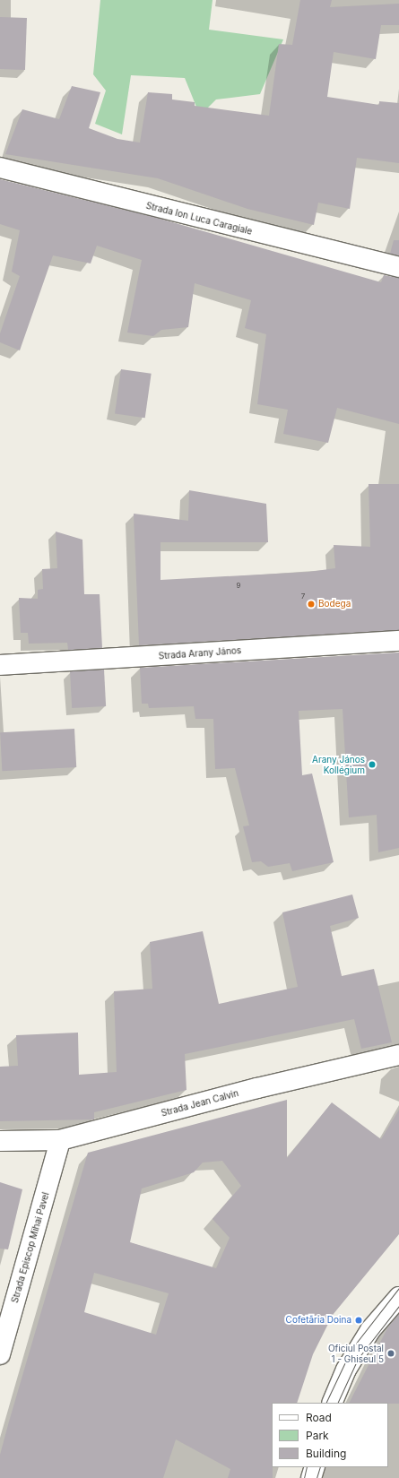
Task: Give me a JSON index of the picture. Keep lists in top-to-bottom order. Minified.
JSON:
{"streets":{"street":["Strada Ion Luca Caragiale","Strada Arany János","Strada Jean Calvin","Strada Episcop Mihai Pavel"]},"crossings":[["Strada Jean Calvin","Strada Episcop Mihai Pavel"]],"places":["Bodega","Arany János Kollégium","Cofetăria Doina","Oficiul Postal 1 - Ghiseul 5"],"house_numbers":["9","7"],"legend":["Road","Park","Building"]}
